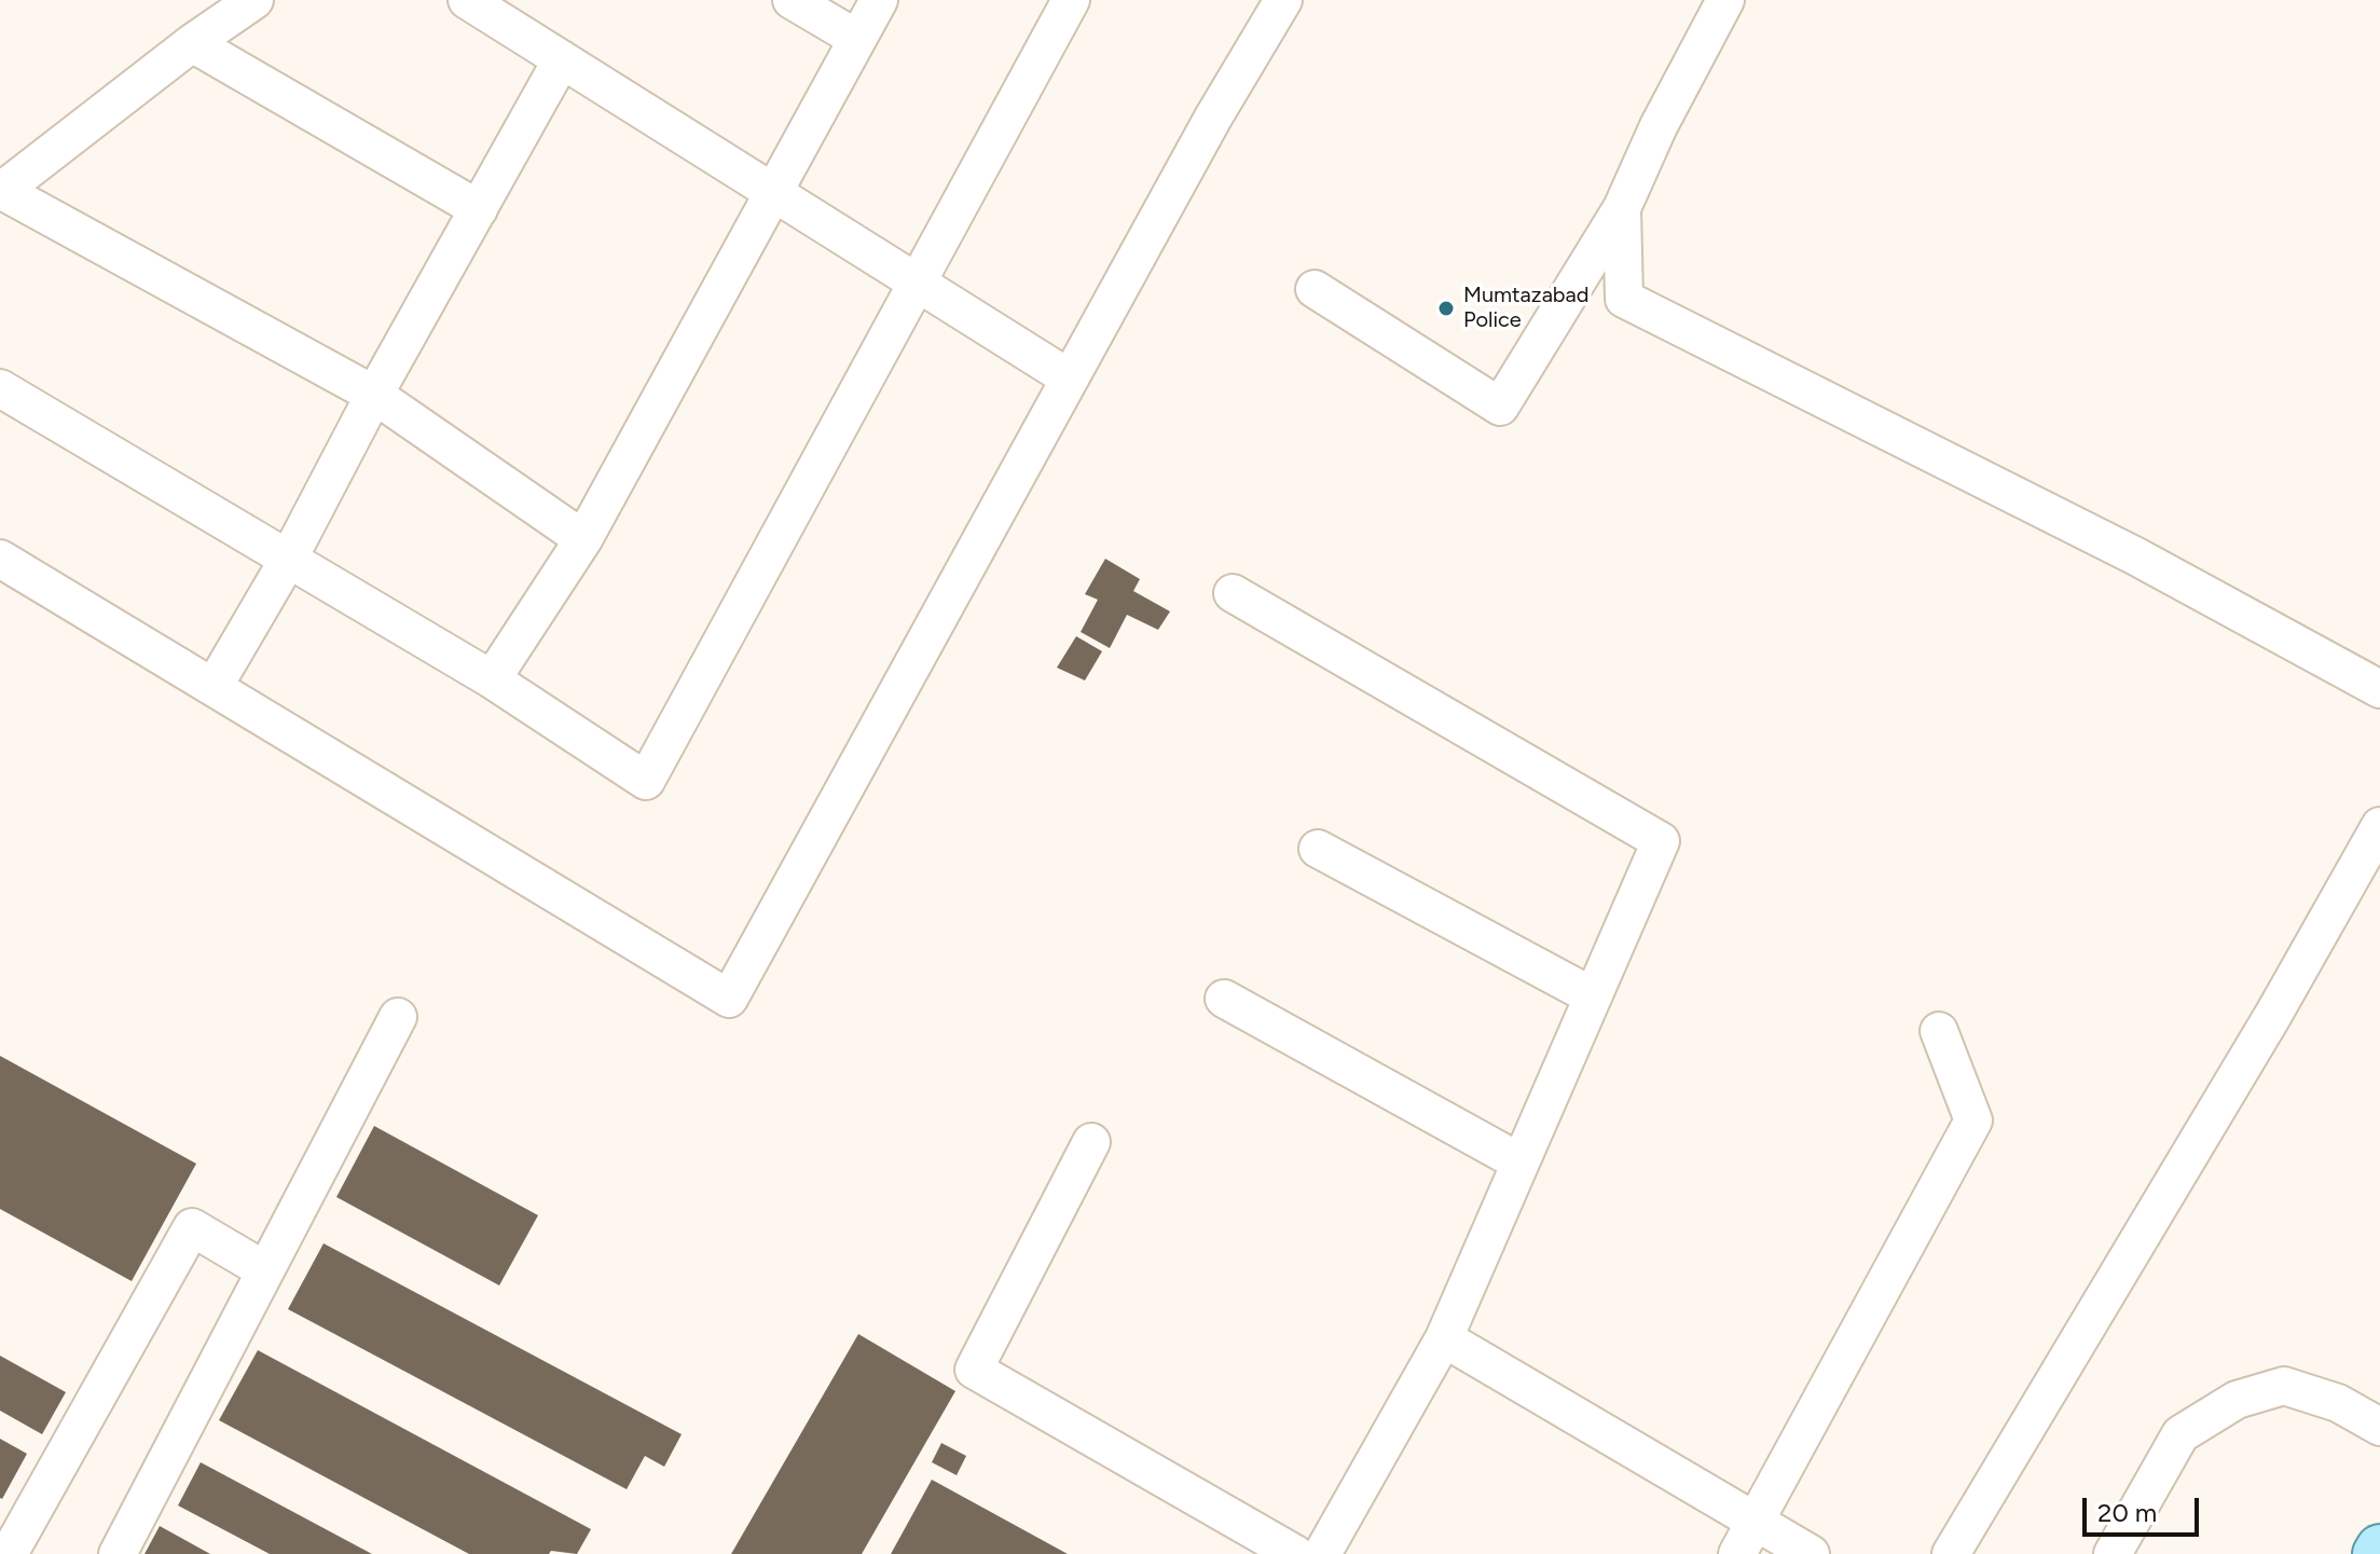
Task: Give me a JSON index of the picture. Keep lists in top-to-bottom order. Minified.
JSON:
{"places":["Mumtazabad Police"],"scale_bar":"20 m"}
